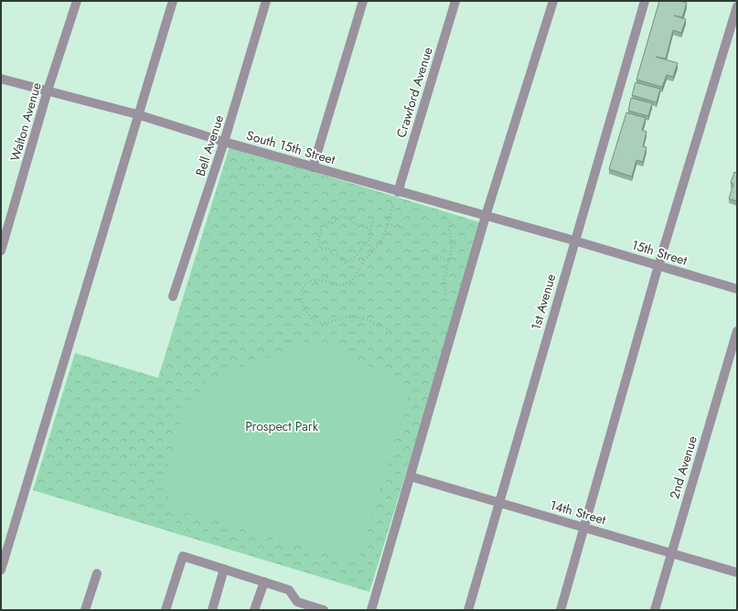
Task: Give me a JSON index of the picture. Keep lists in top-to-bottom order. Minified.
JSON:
{"streets":{"street":["Crawford Avenue","Walton Avenue","Bell Avenue","South 15th Street","15th Street","1st Avenue","2nd Avenue","14th Street"]},"crossings":[["Crawford Avenue","South 15th Street"],["Walton Avenue","South 15th Street"],["Bell Avenue","South 15th Street"],["South 15th Street","15th Street"],["South 15th Street","1st Avenue"],["15th Street","1st Avenue"],["1st Avenue","14th Street"],["2nd Avenue","14th Street"]],"parks":["Prospect Park"]}
